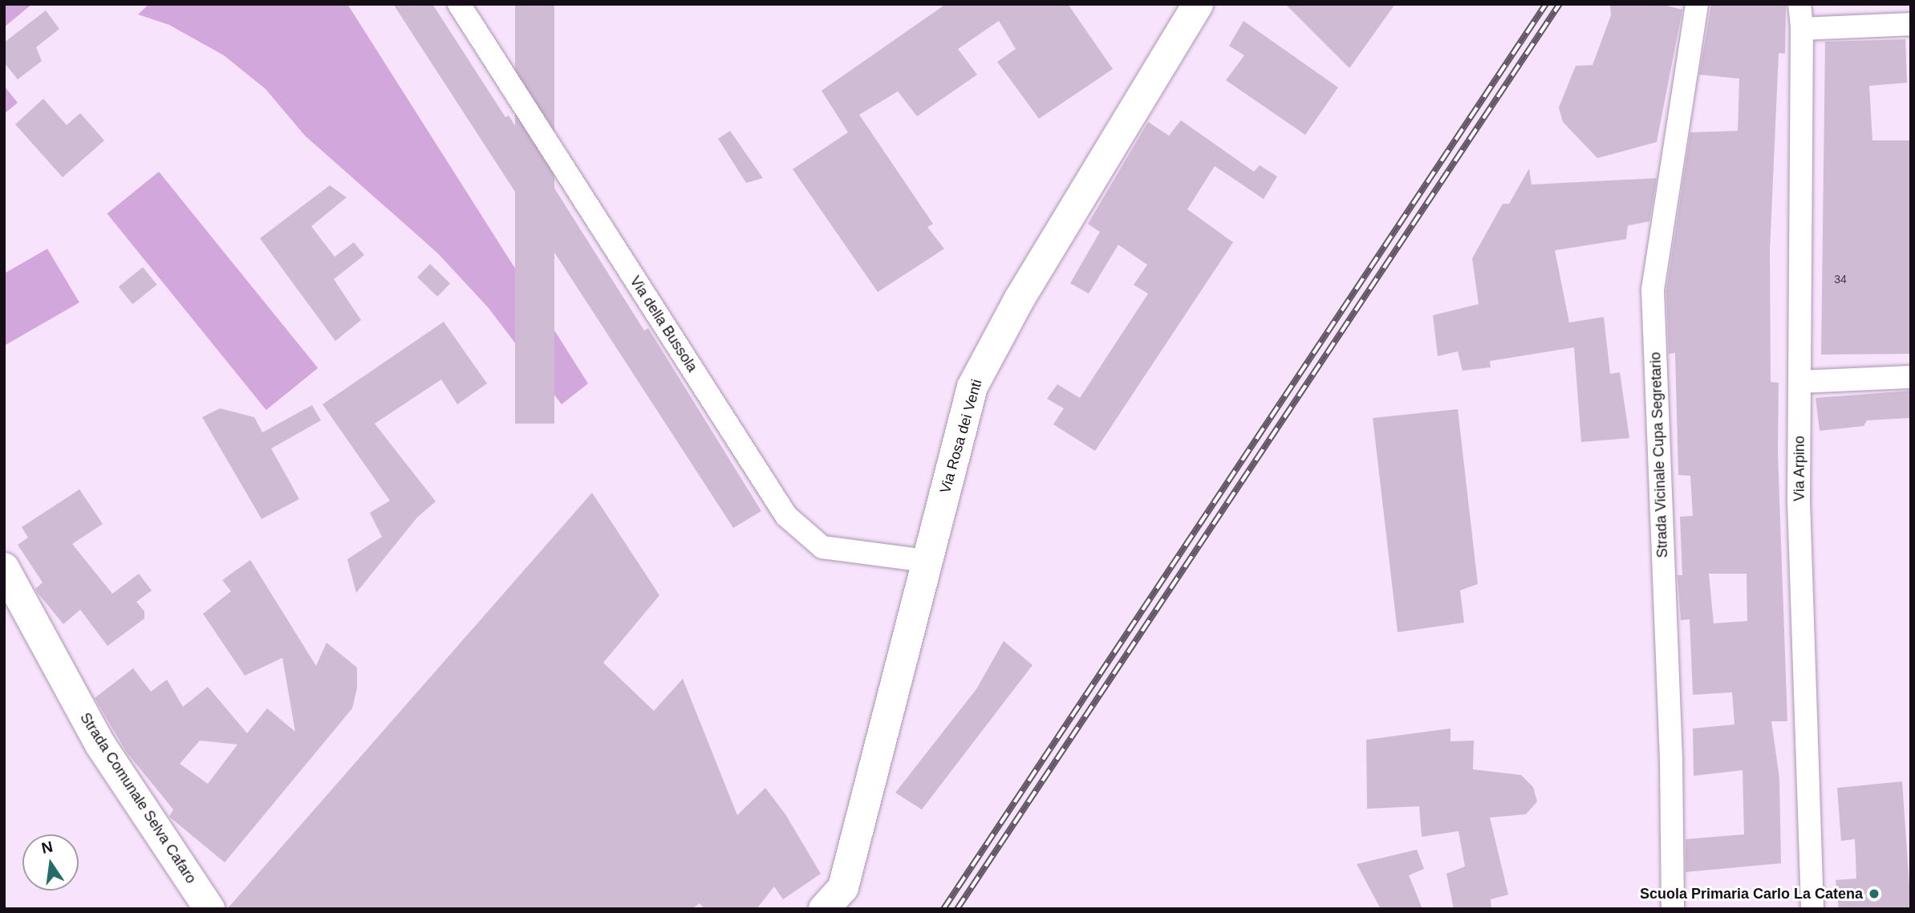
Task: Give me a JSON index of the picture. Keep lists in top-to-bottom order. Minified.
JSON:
{"streets":{"street":["Via della Bussola","Via Rosa dei Venti","Strada Vicinale Cupa Segretario","Via Arpino","Strada Comunale Selva Cafaro"]},"crossings":[["Via della Bussola","Via Rosa dei Venti"]],"places":["Scuola Primaria Carlo La Catena"],"house_numbers":["34"],"north":"top"}
